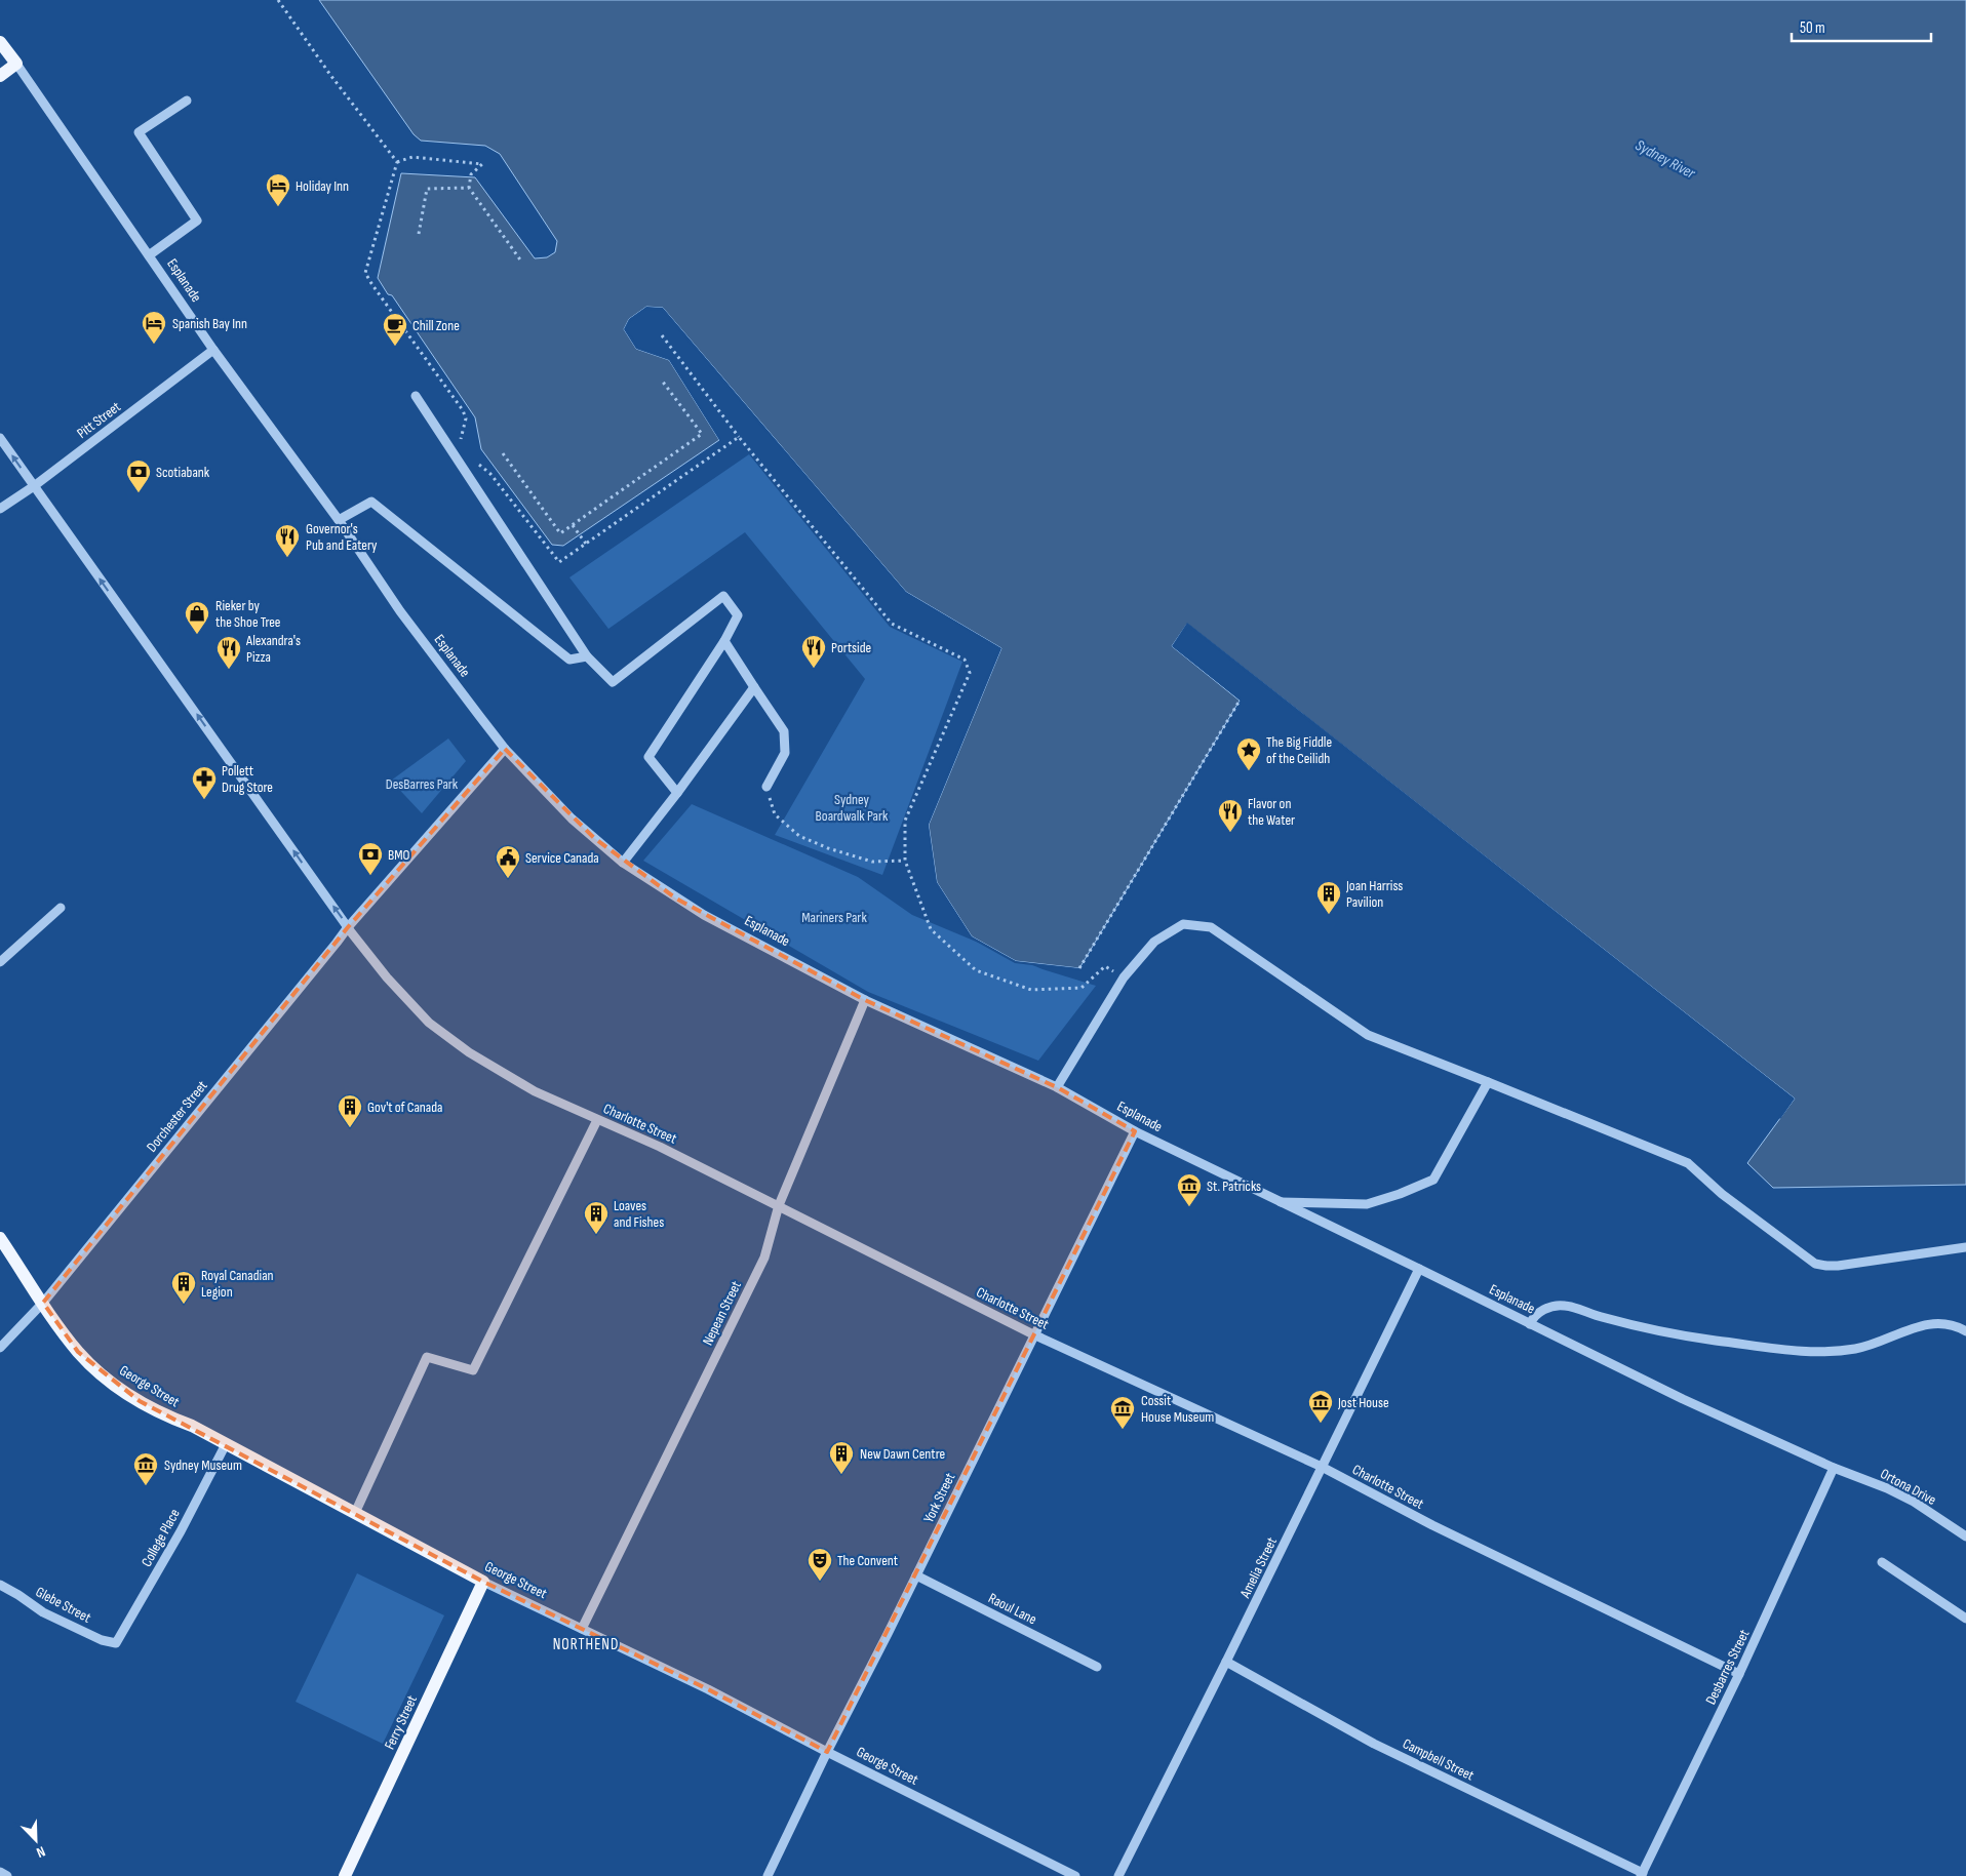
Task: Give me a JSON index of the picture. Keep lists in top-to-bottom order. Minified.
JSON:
{"streets":{"main road":["Esplanade","George Street","Ferry Street"],"street":["Pitt Street","Dorchester Street","Charlotte Street","Nepean Street","Ortona Drive","York Street","College Place","Amelia Street","Glebe Street","Raoul Lane","Desbarres Street","Campbell Street"]},"crossings":[["Esplanade","Pitt Street"],["Esplanade","Dorchester Street"],["Esplanade","Nepean Street"],["Esplanade","Ortona Drive"],["Esplanade","York Street"],["Esplanade","Amelia Street"],["Esplanade","Desbarres Street"],["Pitt Street","Charlotte Street"],["Dorchester Street","Charlotte Street"],["Dorchester Street","George Street"],["Charlotte Street","Nepean Street"],["Charlotte Street","York Street"],["Charlotte Street","Amelia Street"],["Charlotte Street","Desbarres Street"],["Nepean Street","George Street"],["George Street","York Street"],["George Street","College Place"],["George Street","Ferry Street"],["Ortona Drive","Desbarres Street"],["York Street","Raoul Lane"],["College Place","Glebe Street"],["Amelia Street","Campbell Street"],["Desbarres Street","Campbell Street"]],"districts":["NORTHEND"],"water":["Sydney River"],"parks":["DesBarres Park","Sydney Boardwalk Park","Mariners Park"],"places":{"hotel":["Holiday Inn","Spanish Bay Inn"],"cafe":["Chill Zone"],"bank":["Scotiabank","BMO"],"restaurant":["Governor's Pub and Eatery","Portside","Alexandra's Pizza","Flavor on the Water"],"shop":["Rieker by the Shoe Tree"],"place":["The Big Fiddle of the Ceilidh"],"pharmacy":["Pollett Drug Store"],"public building":["Service Canada"],"building":["Joan Harriss Pavilion","Gov't of Canada","Loaves and Fishes","Royal Canadian Legion","New Dawn Centre"],"museum":["St. Patricks","Jost House","Cossit House Museum","Sydney Museum"],"theatre":["The Convent"]},"scale_bar":"50 m","north":"bottom right"}
